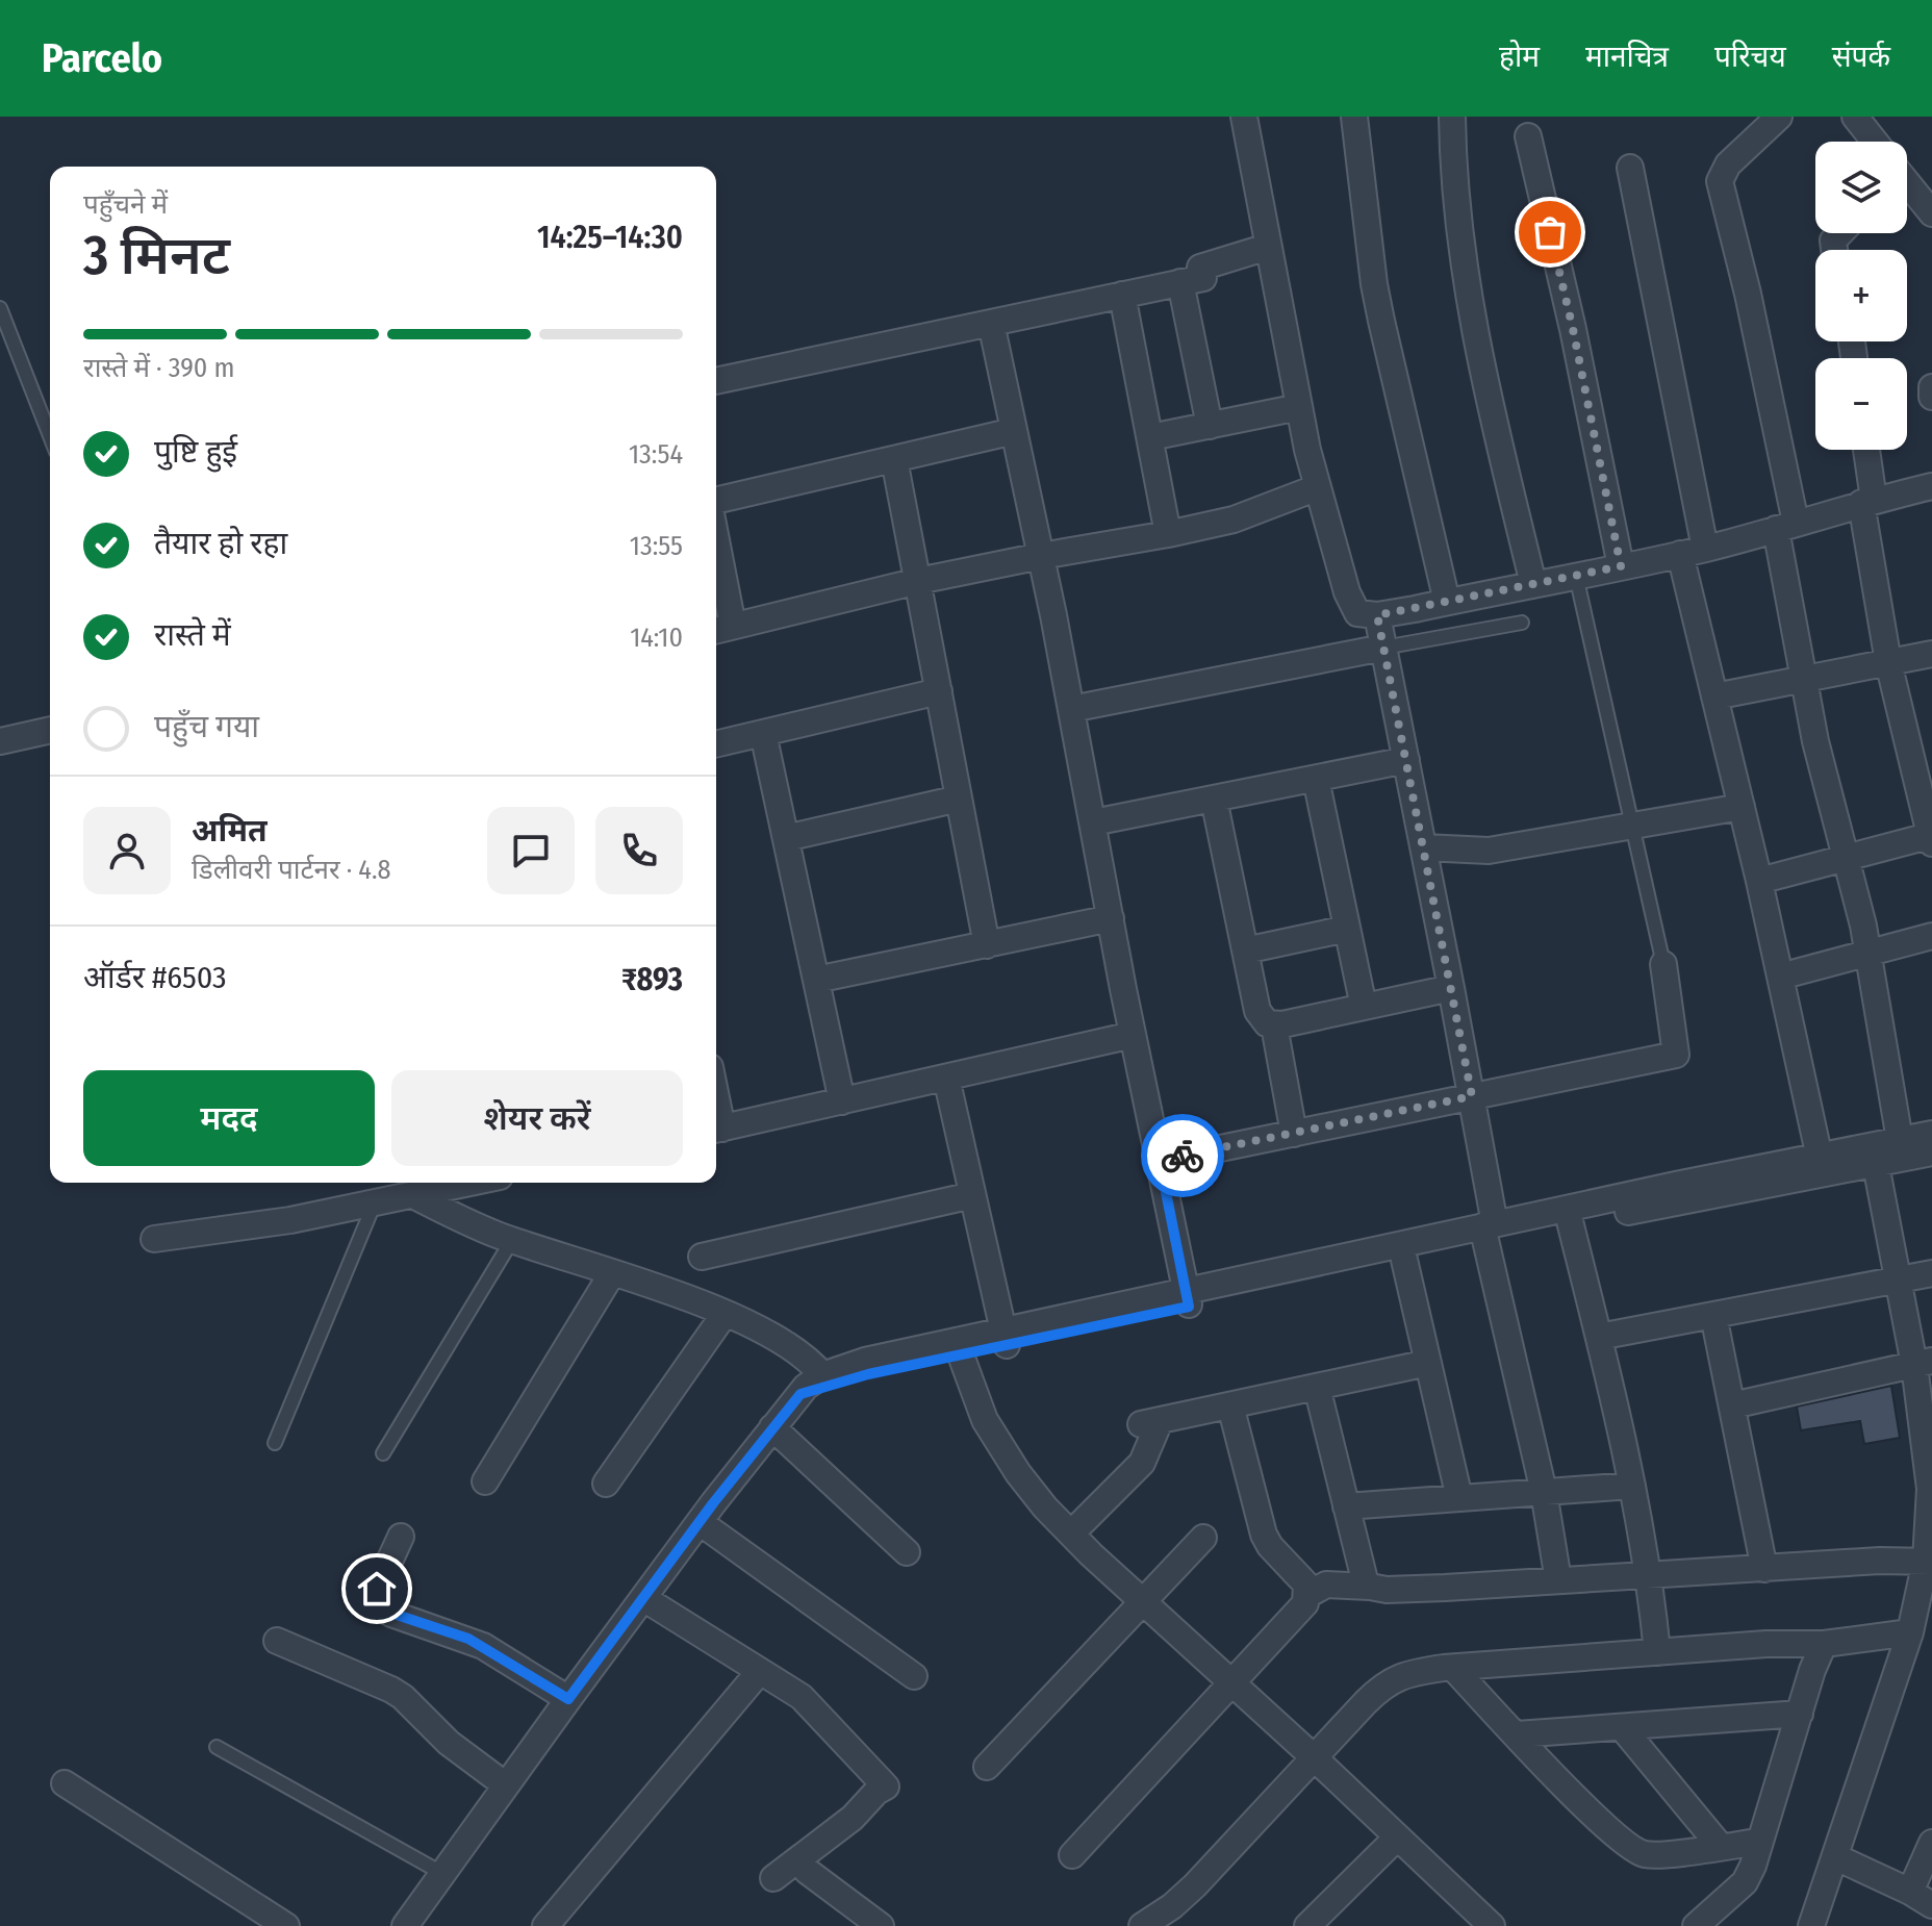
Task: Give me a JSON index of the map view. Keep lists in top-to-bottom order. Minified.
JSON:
{"page":{"header":"Parcelo","nav":["होम","मानचित्र","परिचय","संपर्क"],"map_buttons":["+","−"],"heading":["3 मिनट","पहुँचने में","14:25–14:30"],"panel":["अमित","डिलीवरी पार्टनर · 4.8","ऑर्डर #6503","₹893"],"bar":"रास्ते में · 390 m","list":[["पुष्टि हुई","13:54"],["तैयार हो रहा","13:55"],["रास्ते में","14:10"],"पहुँच गया"],"buttons":["मदद","शेयर करें"]}}
